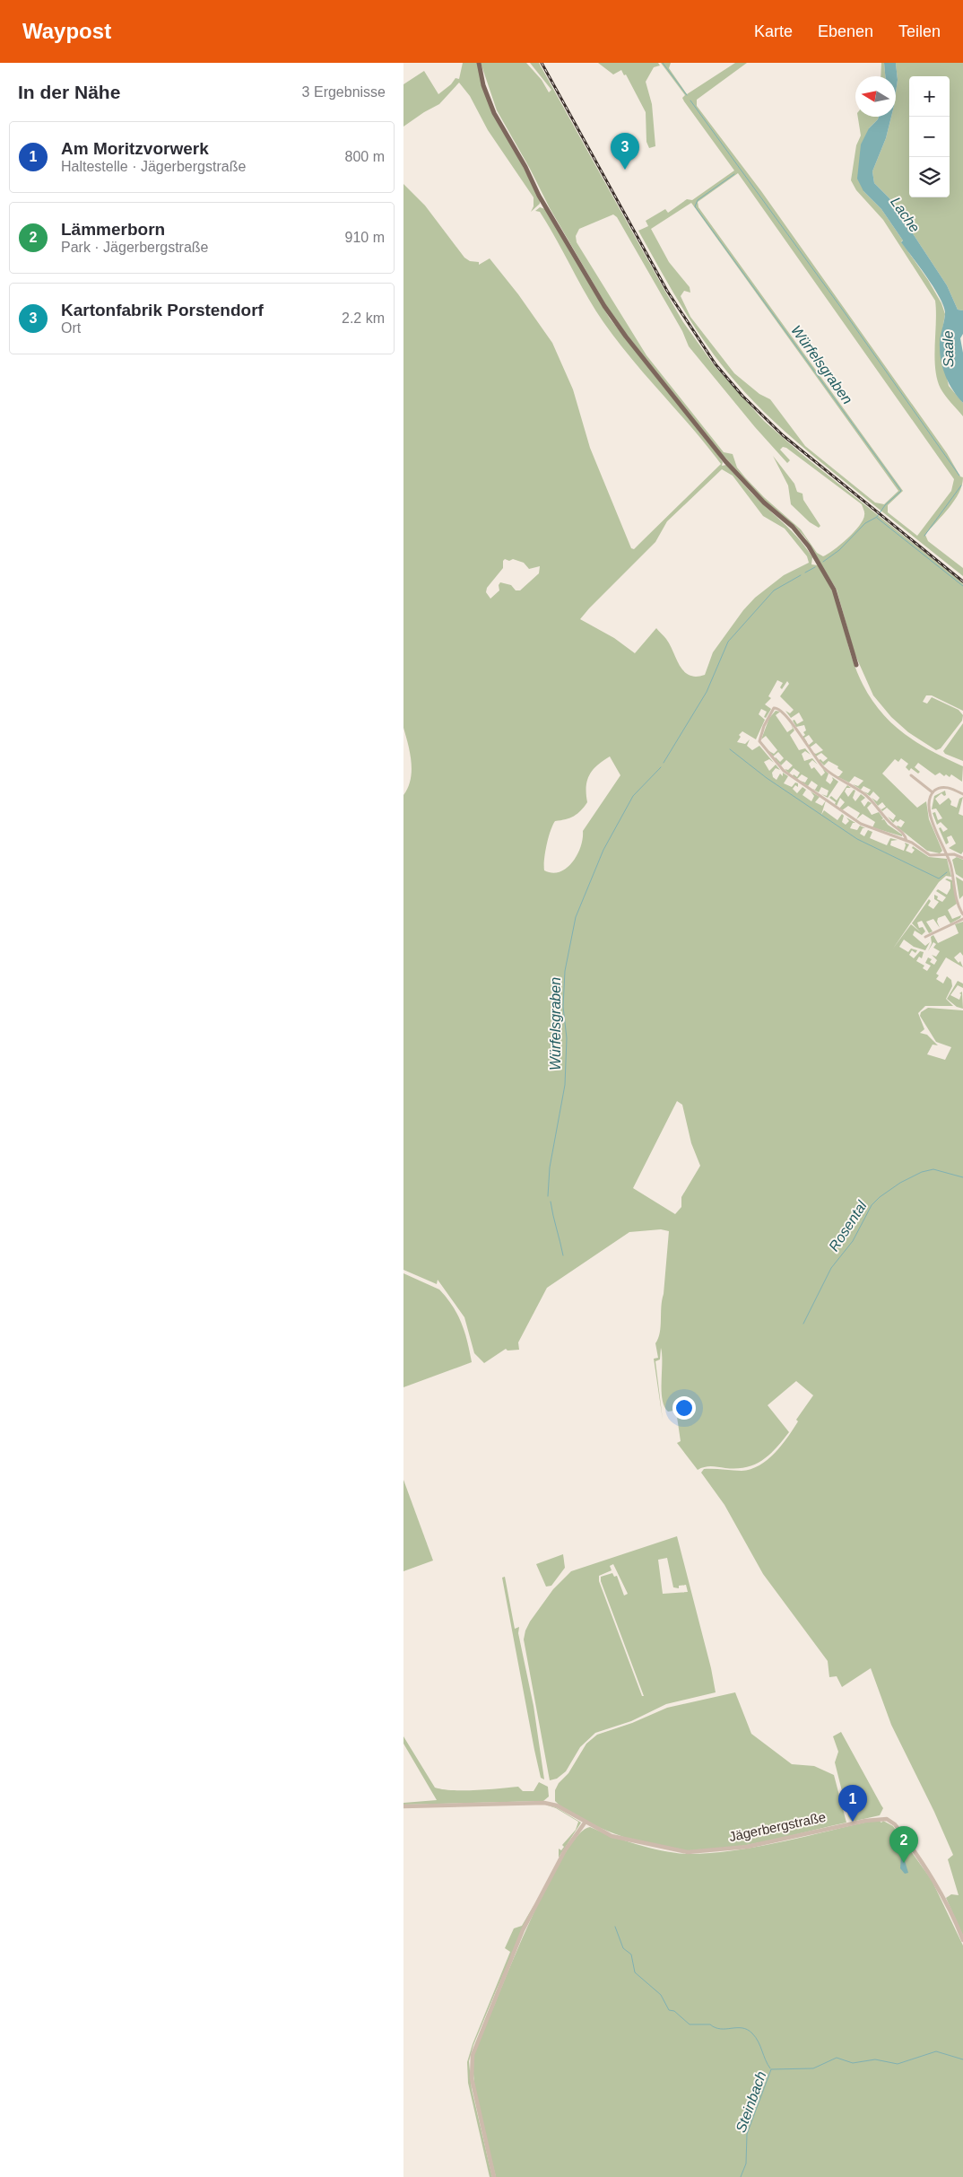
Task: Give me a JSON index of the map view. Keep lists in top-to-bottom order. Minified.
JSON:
{"streets":{"street":["Jägerbergstraße"]},"water":["Lache","Saale","Würfelsgraben","Rosental","Steinbach"],"north":"left","page":{"header":"Waypost","nav":["Karte","Ebenen","Teilen"],"heading":["In der Nähe","3 Ergebnisse"],"map_buttons":["+","−"],"list":[{"mark":"1","name":"Am Moritzvorwerk","note":"Haltestelle · Jägerbergstraße","value":"800 m"},{"mark":"2","name":"Lämmerborn","note":"Park · Jägerbergstraße","value":"910 m"},{"mark":"3","name":"Kartonfabrik Porstendorf","note":"Ort","value":"2.2 km"}],"pins":["3","1","2"]}}
